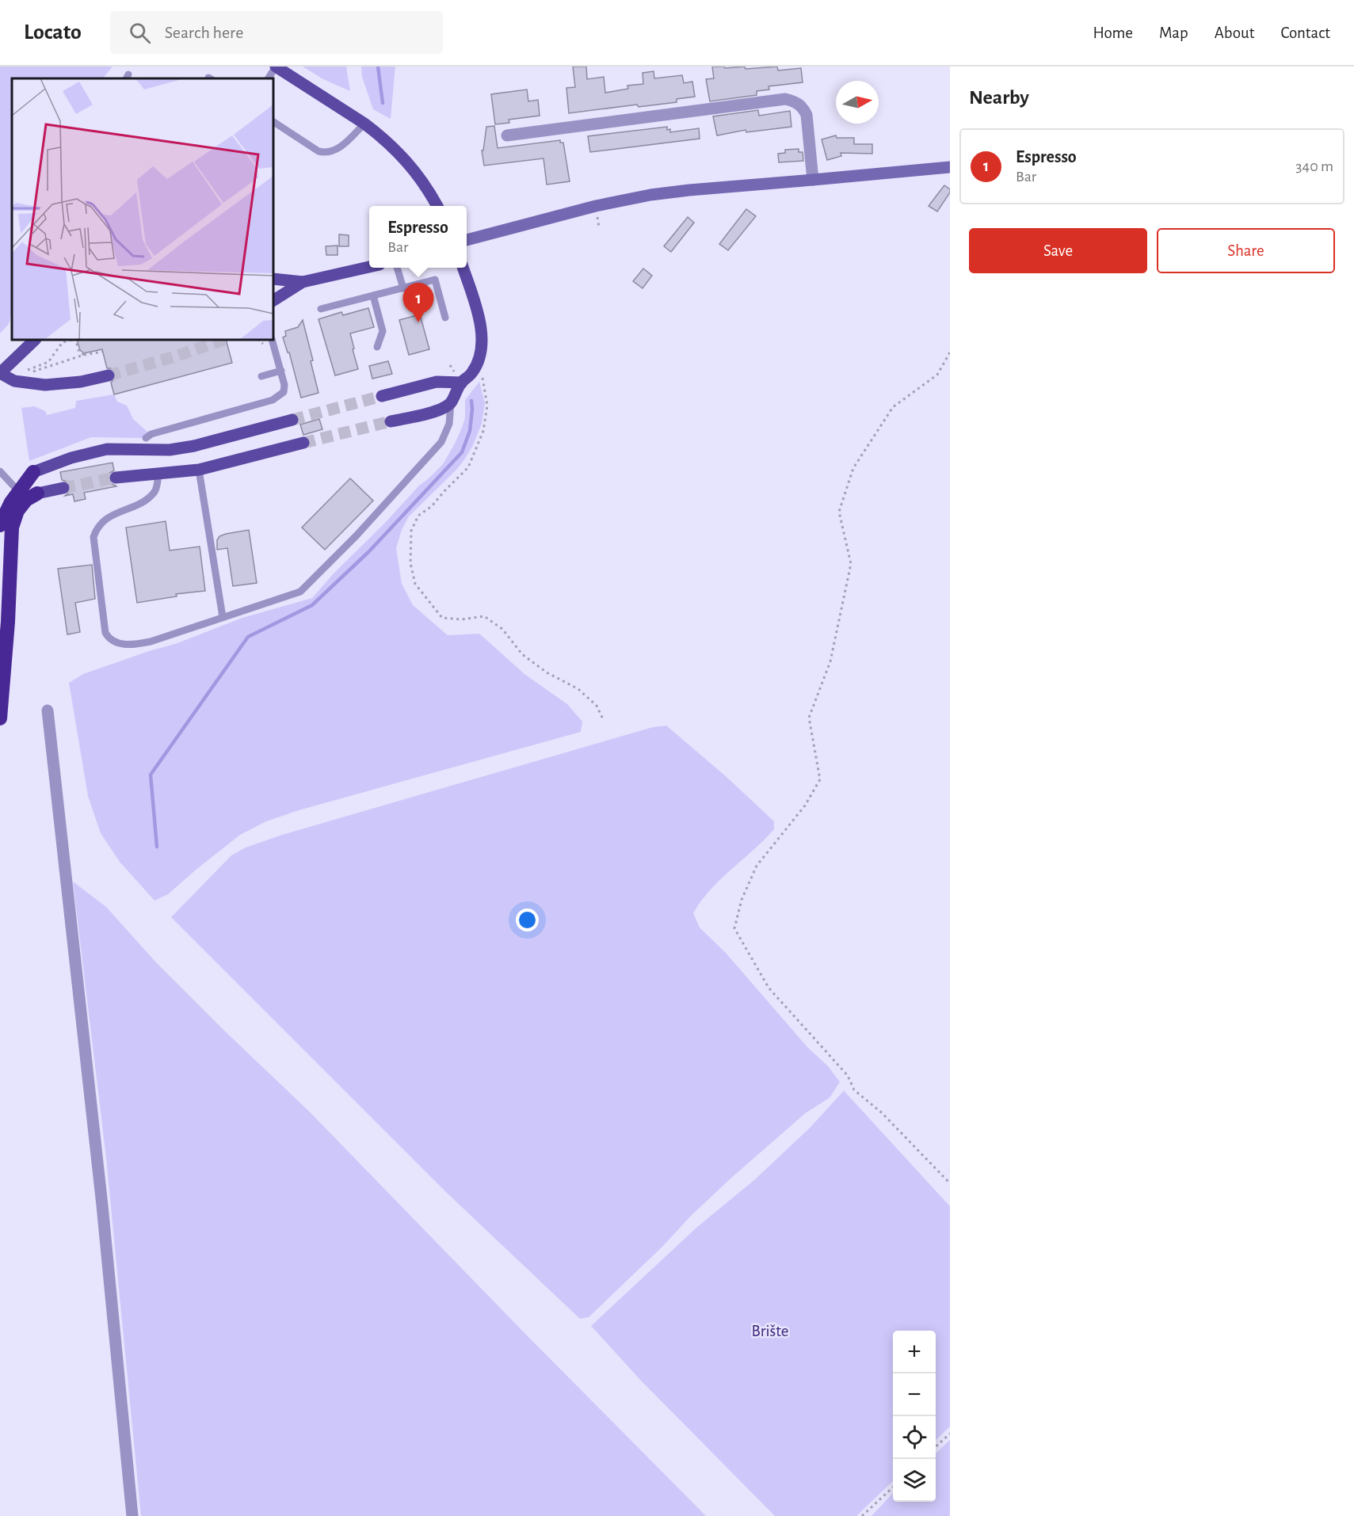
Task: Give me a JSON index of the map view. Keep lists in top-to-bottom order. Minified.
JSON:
{"parks":["Brište"],"north":"right","page":{"header":"Locato","search":"Search here","nav":["Home","Map","About","Contact"],"heading":"Nearby","list":[{"mark":"1","name":"Espresso","note":"Bar","value":"340 m"}],"popup":["Espresso","Bar"],"buttons":["Save","Share"],"pins":"1","map_buttons":["+","−"]}}
